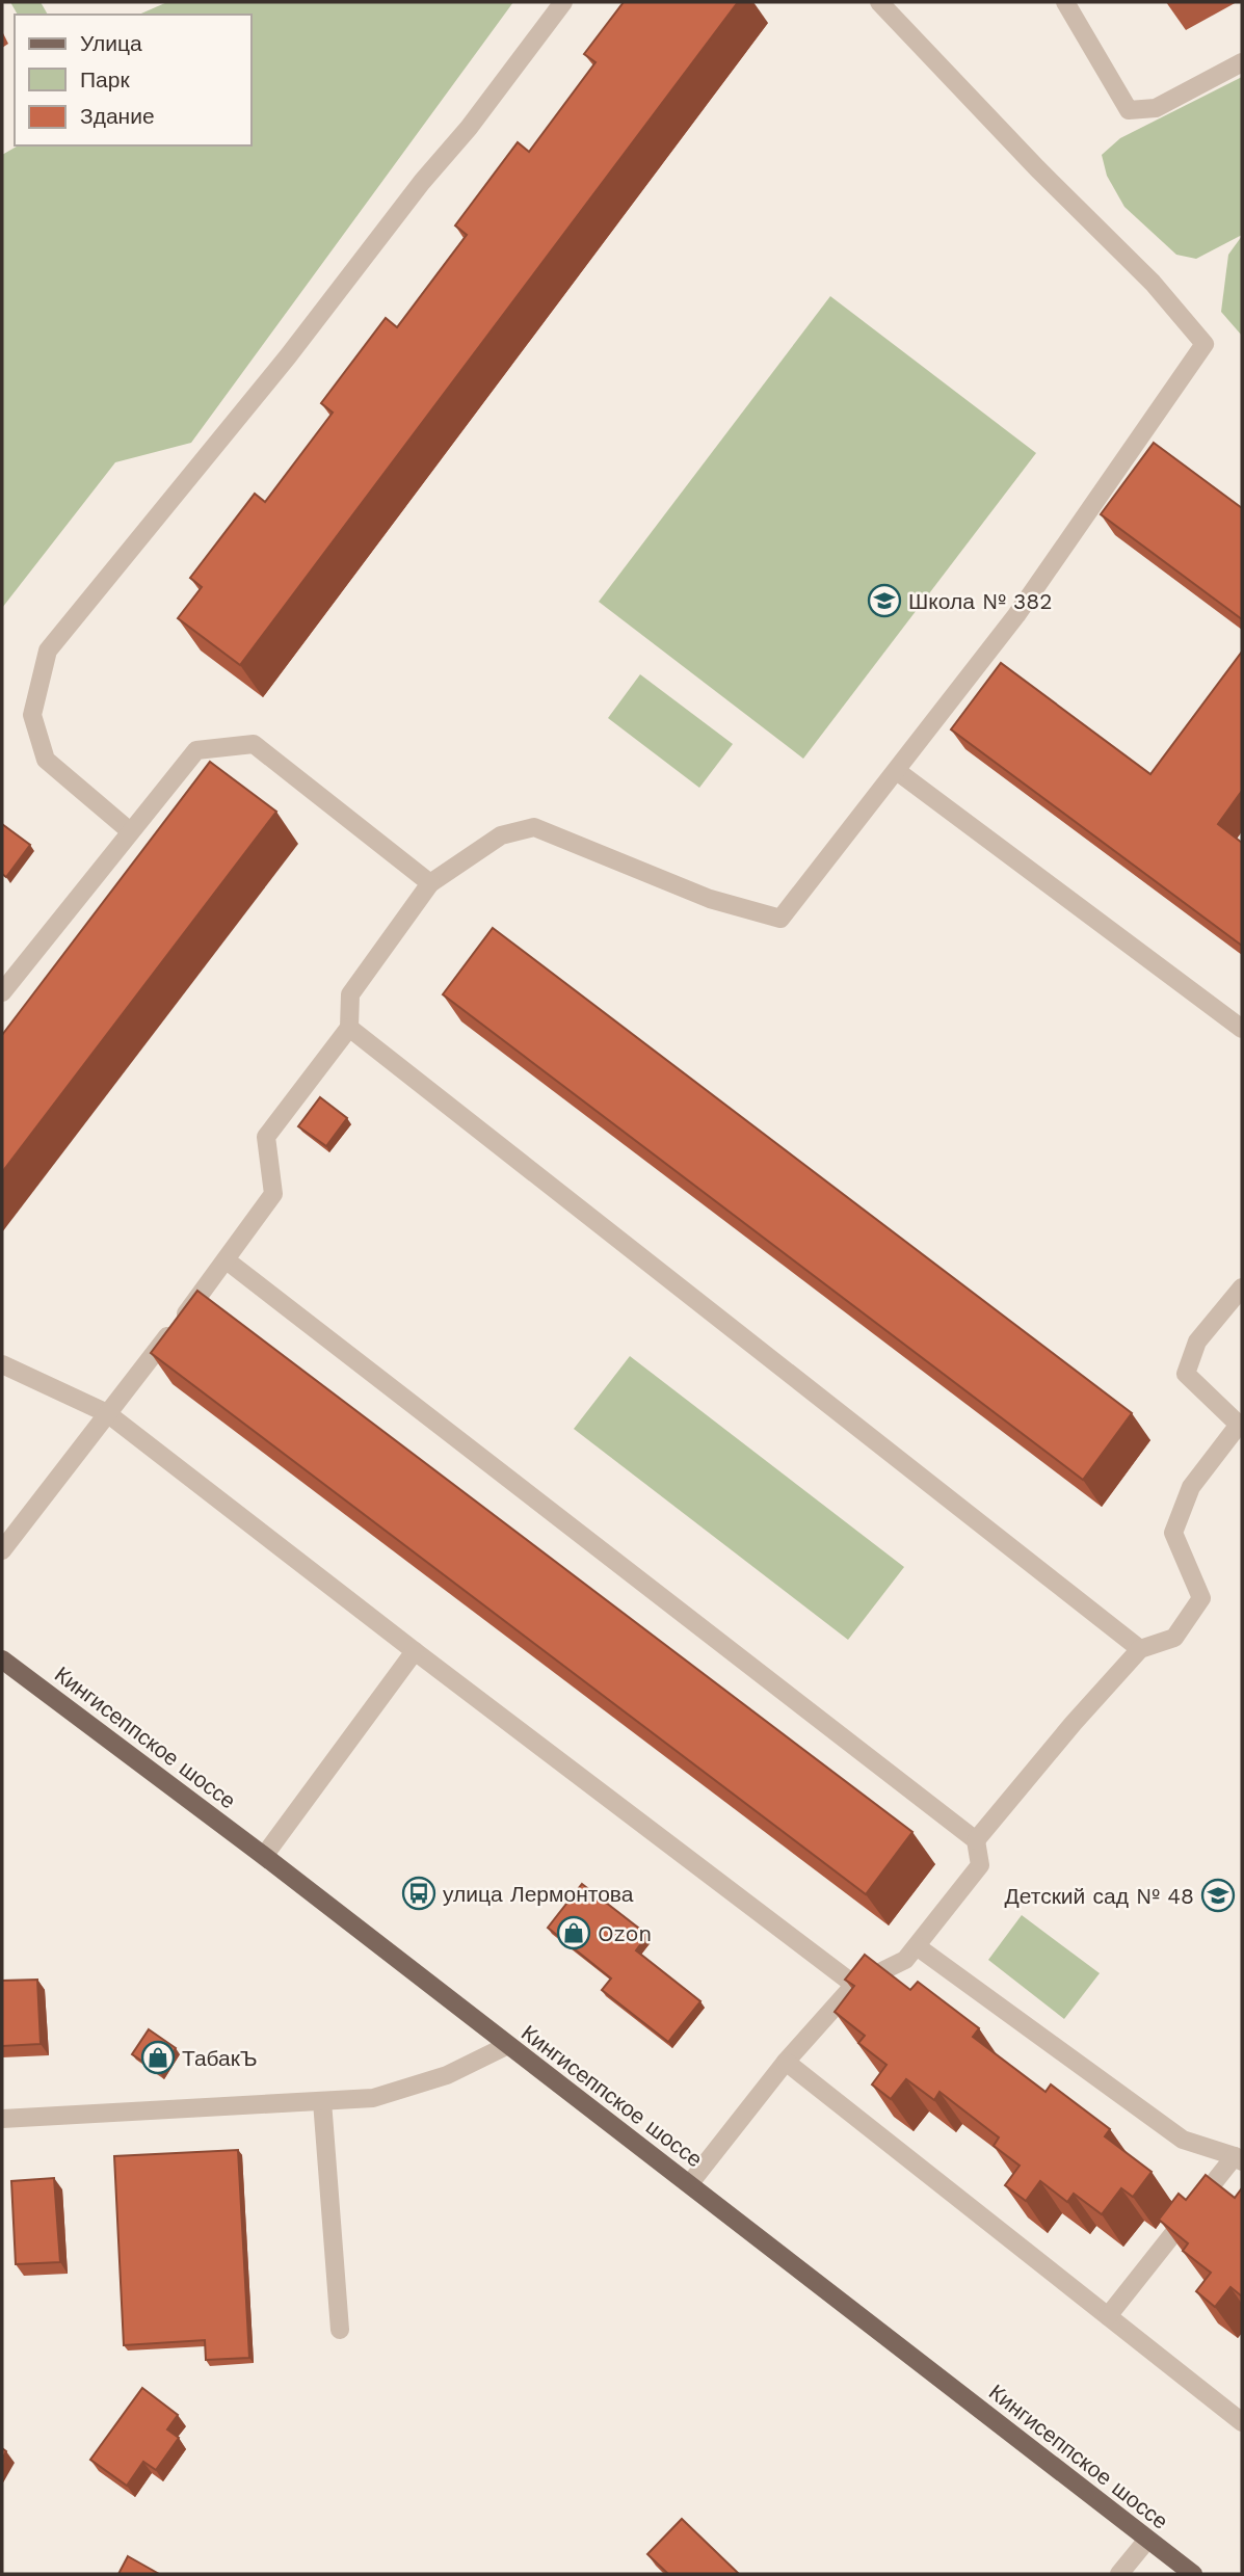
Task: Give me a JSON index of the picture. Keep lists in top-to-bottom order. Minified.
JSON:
{"streets":{"main road":["Кингисеппское шоссе"]},"places":{"school or university":["Школа № 382","Детский сад № 48"],"bus stop":["улица Лермонтова"],"shop":["Ozon","ТабакЪ"]},"legend":["Улица","Парк","Здание"]}
